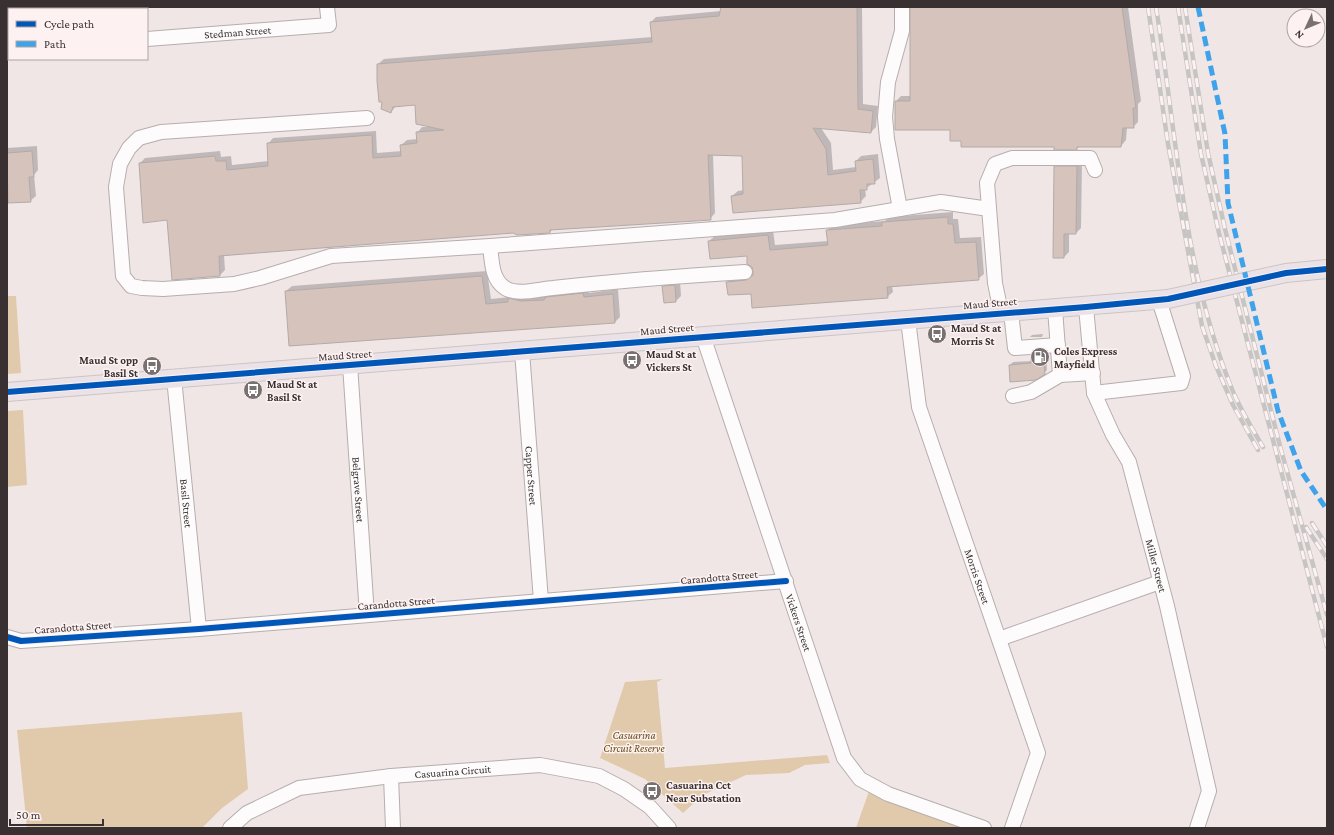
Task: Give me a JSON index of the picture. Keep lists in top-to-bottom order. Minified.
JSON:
{"streets":{"main road":["Maud Street"],"street":["Stedman Street","Capper Street","Belgrave Street","Basil Street","Miller Street","Morris Street","Carandotta Street","Vickers Street","Casuarina Circuit"]},"crossings":[["Maud Street","Capper Street"],["Maud Street","Belgrave Street"],["Maud Street","Basil Street"],["Maud Street","Miller Street"],["Maud Street","Morris Street"],["Maud Street","Vickers Street"],["Capper Street","Carandotta Street"],["Belgrave Street","Carandotta Street"],["Basil Street","Carandotta Street"],["Carandotta Street","Vickers Street"]],"parks":["Casuarina Circuit Reserve"],"places":{"bus stop":["Maud St at Morris St","Maud St at Vickers St","Maud St opp Basil St","Maud St at Basil St","Casuarina Cct Near Substation"],"fuel station":["Coles Express Mayfield"]},"legend":["Cycle path","Path"],"scale_bar":"50 m","north":"bottom left"}
